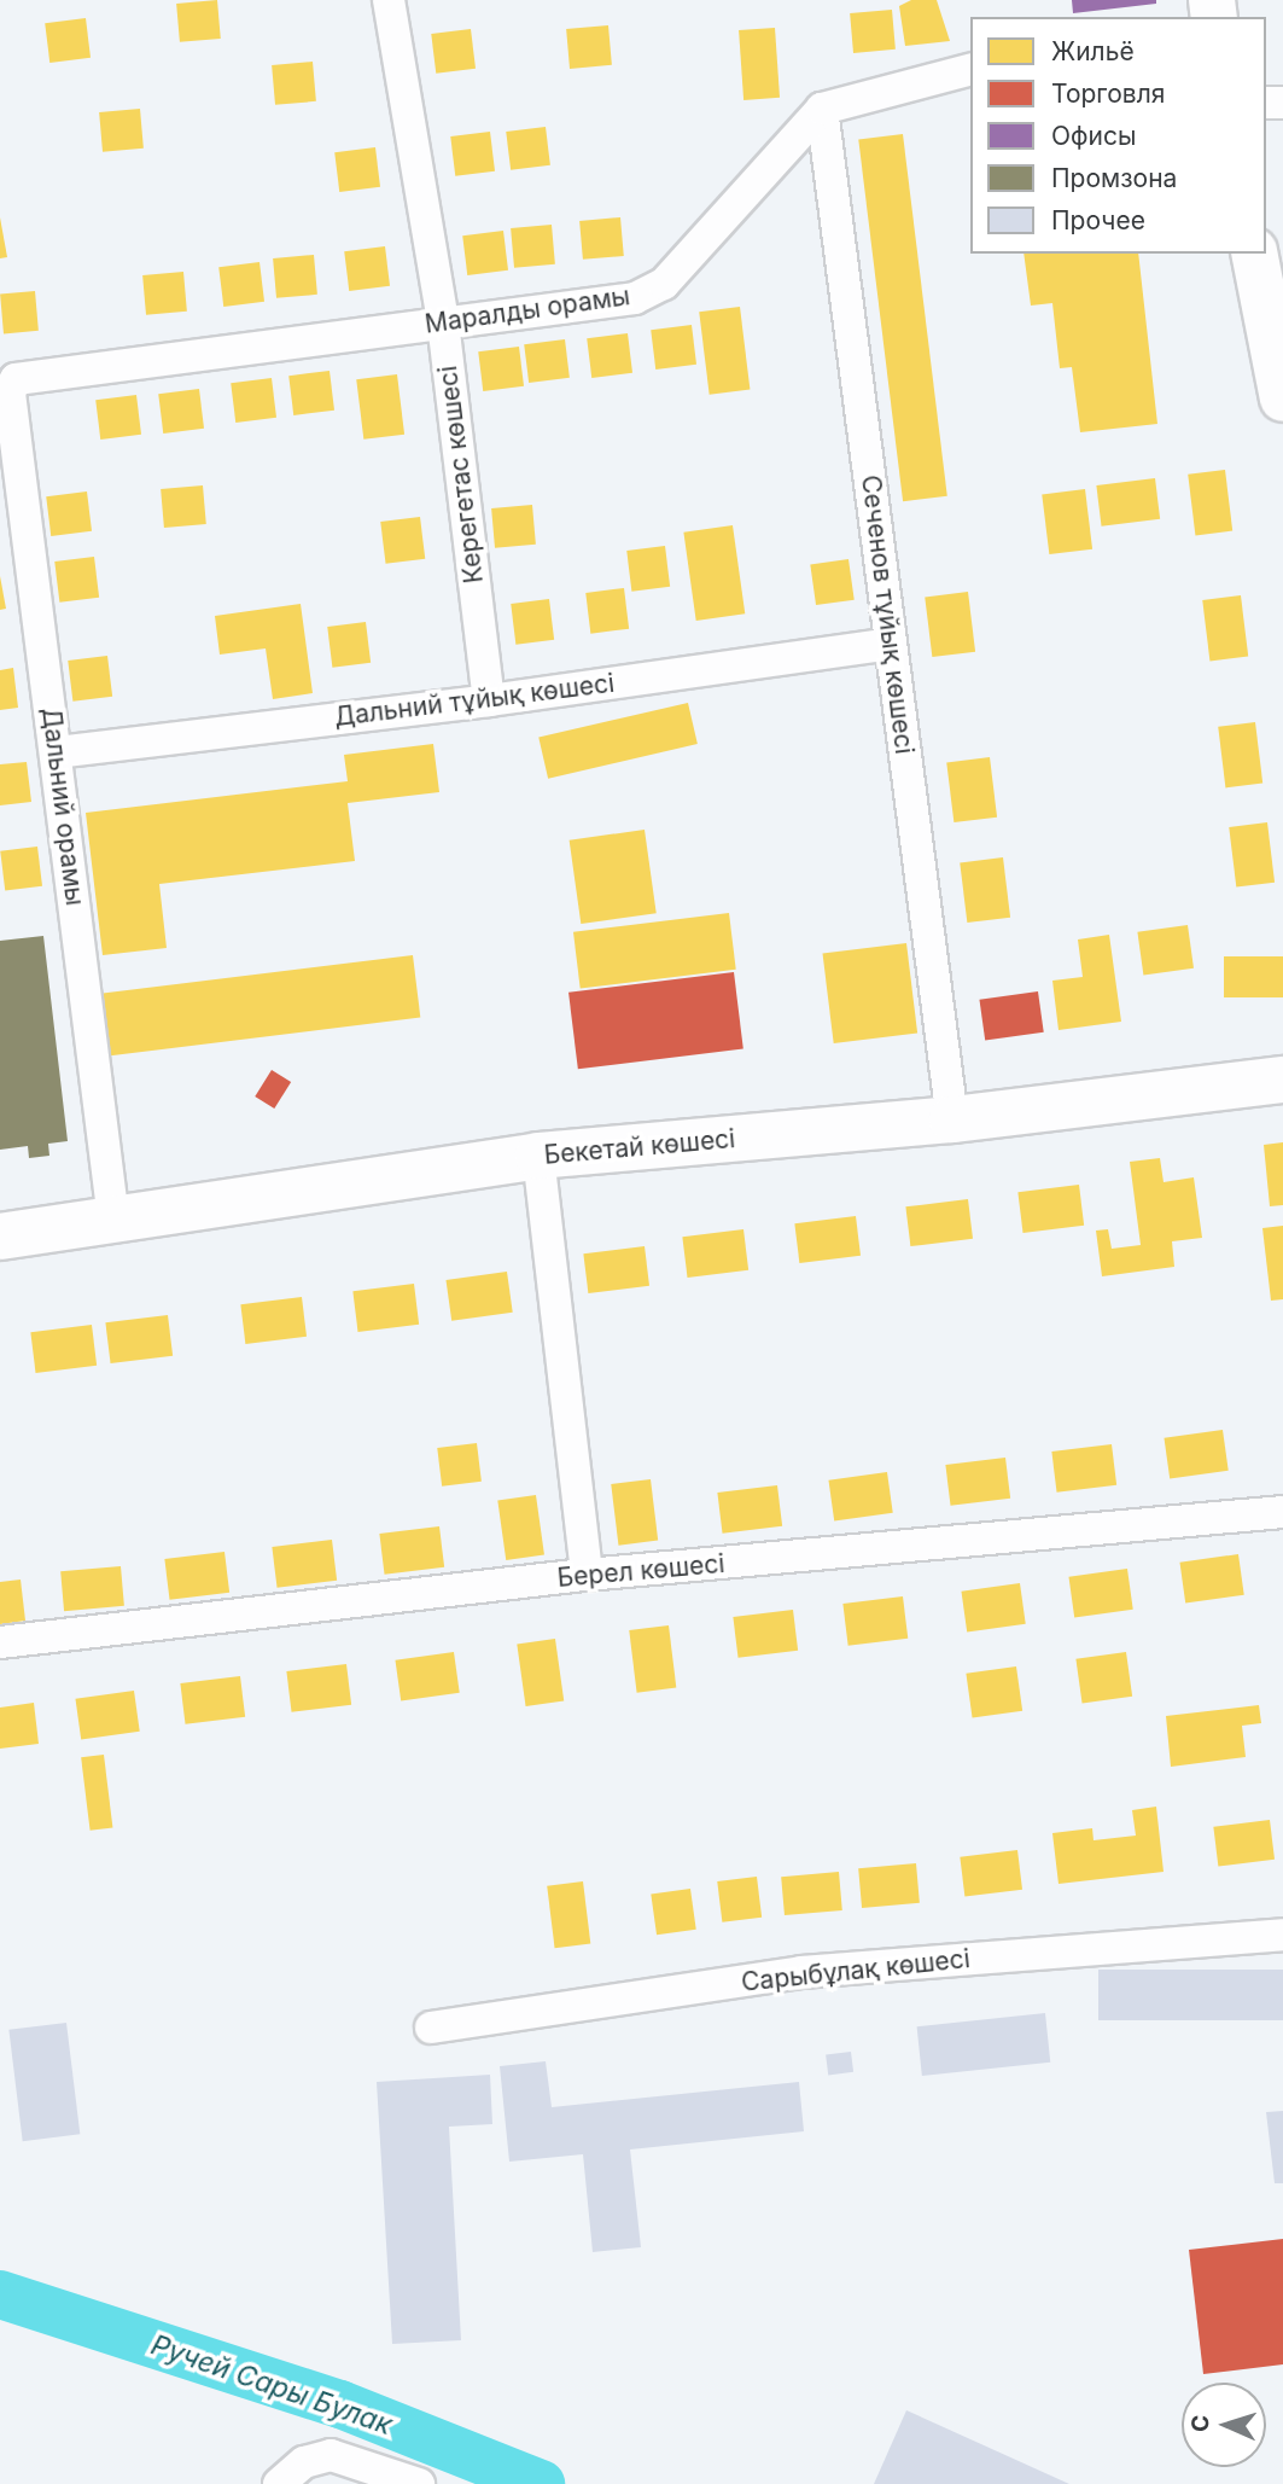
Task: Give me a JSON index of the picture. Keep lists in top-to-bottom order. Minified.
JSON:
{"streets":{"street":["Маралды орамы","Керегетас көшесі","Сеченов тұйық көшесі","Дальний тұйық көшесі","Дальний орамы","Бекетай көшесі","Берел көшесі","Сарыбұлақ көшесі"]},"crossings":[["Маралды орамы","Керегетас көшесі"],["Маралды орамы","Сеченов тұйық көшесі"],["Маралды орамы","Дальний орамы"],["Керегетас көшесі","Дальний тұйық көшесі"],["Сеченов тұйық көшесі","Дальний тұйық көшесі"],["Сеченов тұйық көшесі","Бекетай көшесі"],["Дальний тұйық көшесі","Дальний орамы"],["Дальний орамы","Бекетай көшесі"]],"water":["Ручей Сары Булак"],"legend":["Жильё","Торговля","Офисы","Промзона","Прочее"],"north":"left"}
